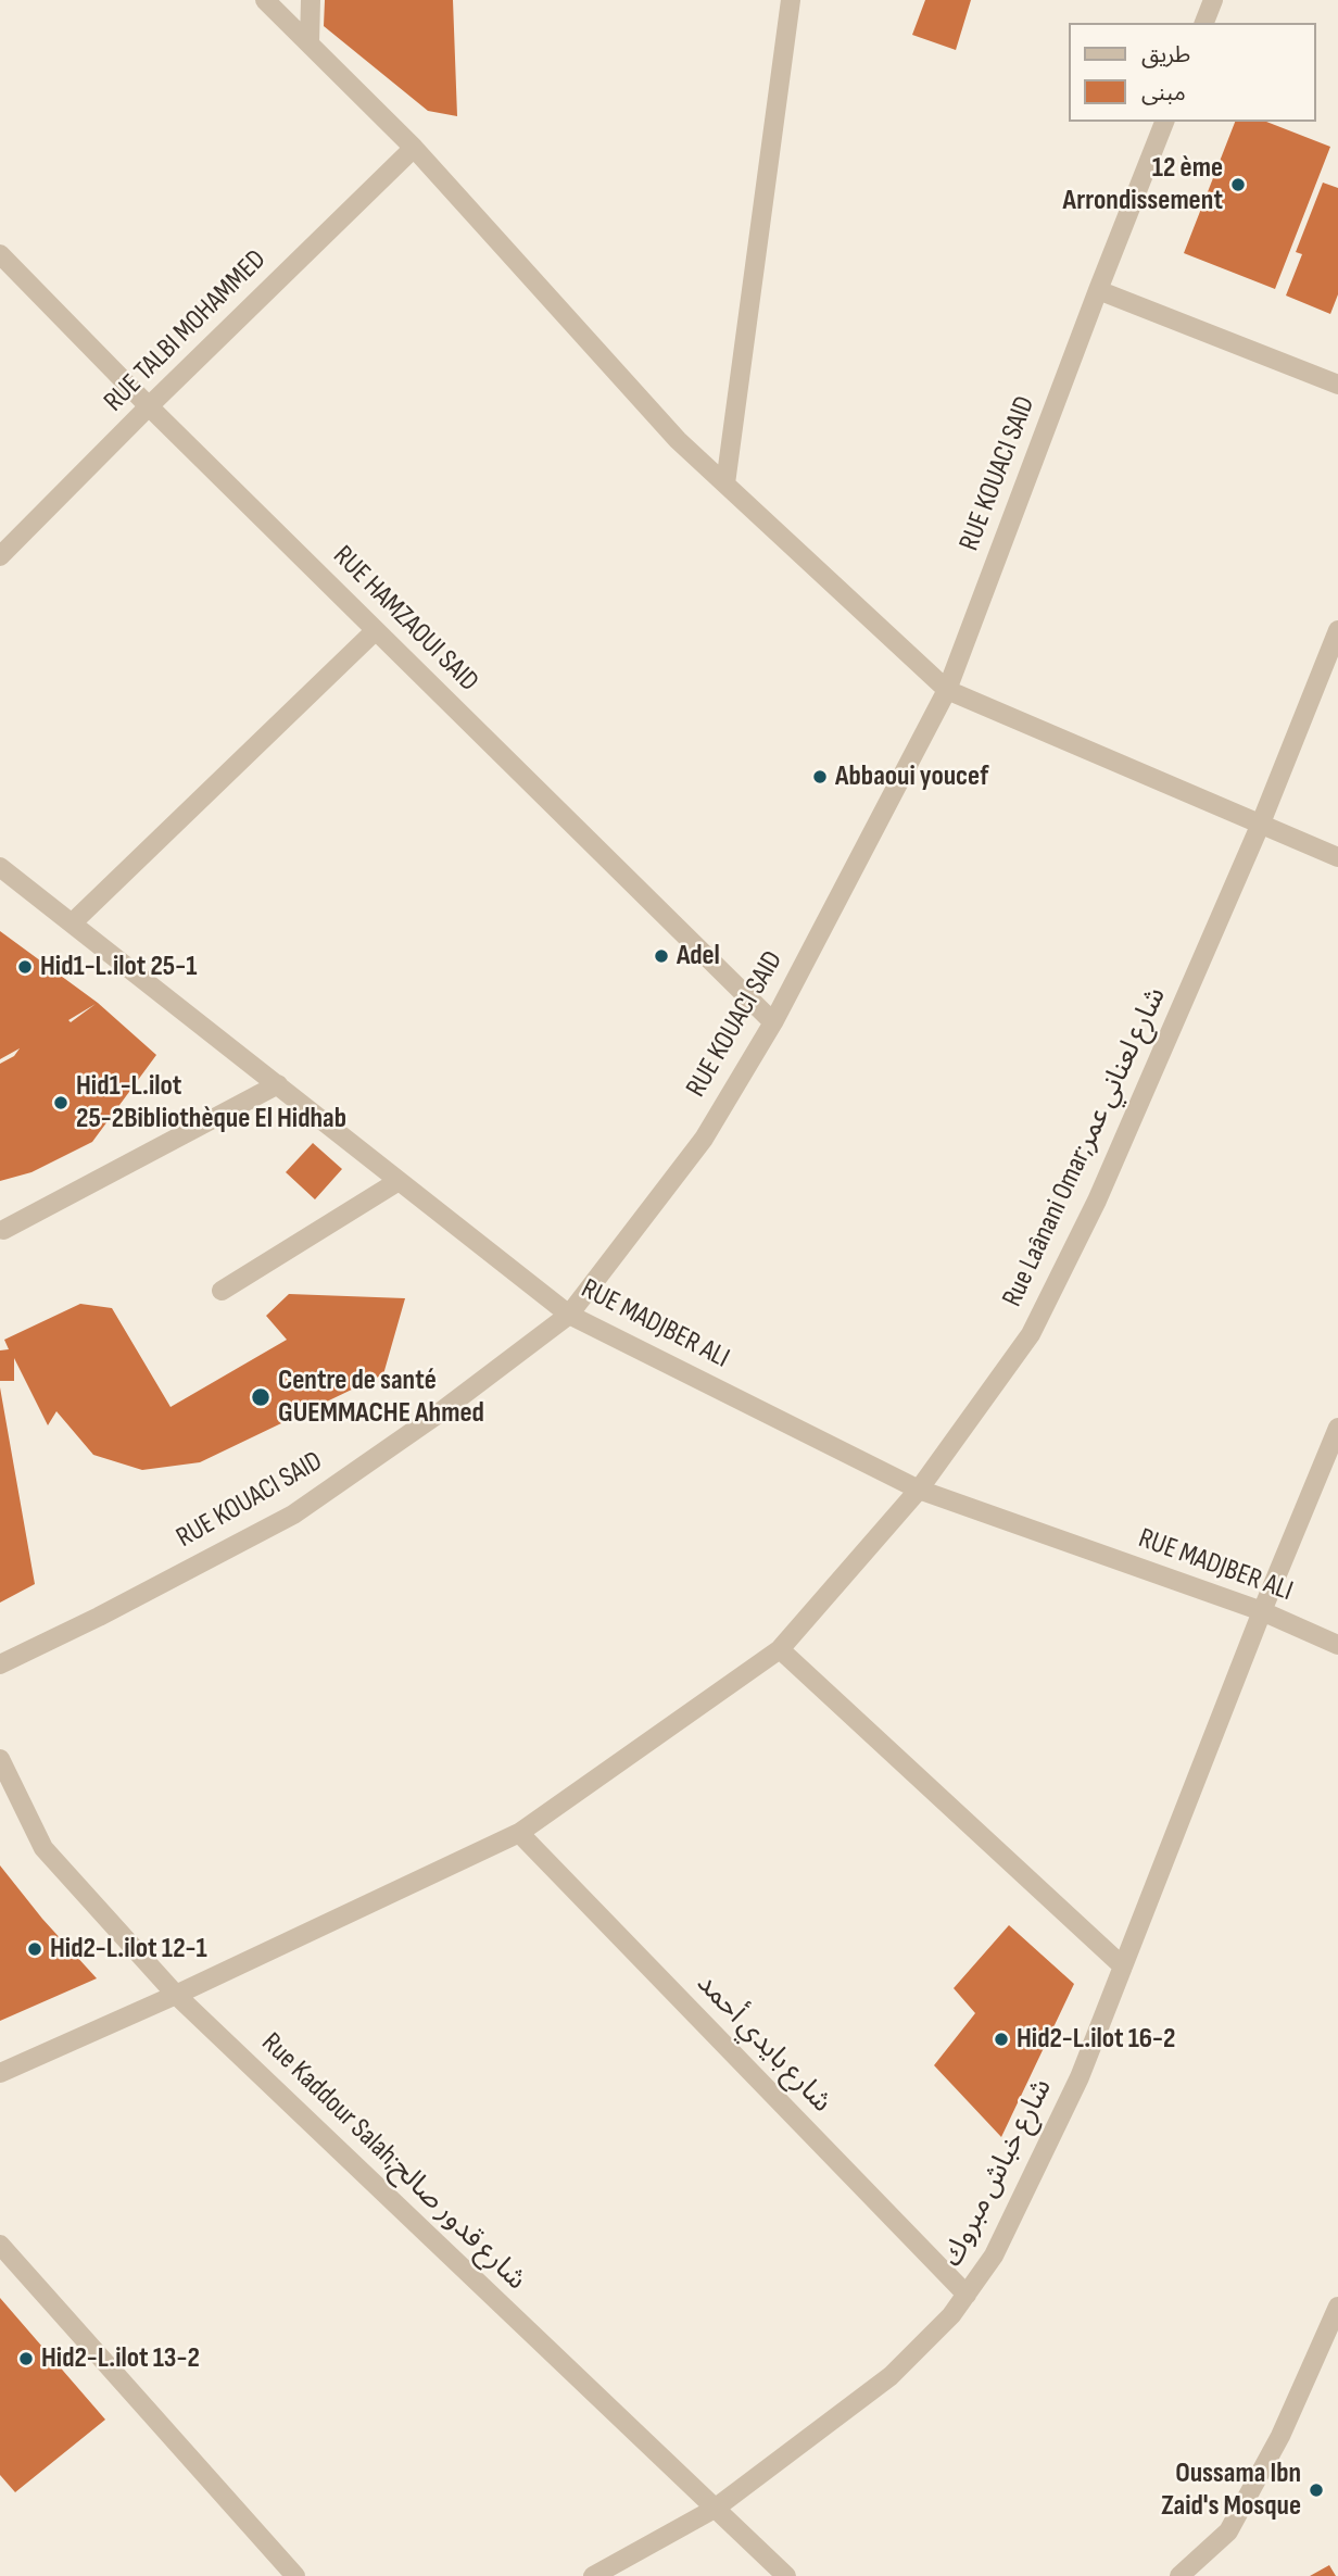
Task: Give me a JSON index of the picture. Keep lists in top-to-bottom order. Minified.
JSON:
{"streets":{"street":["RUE TALBI MOHAMMED","RUE KOUACI SAID","RUE HAMZAOUI SAID","Rue Laânani Omar;شارع لعناني عمر","RUE MADJBER ALI","شارع بايدي أحمد","Rue Kaddour Salah;شارع قدور صالح","شارع خباش مبروك"]},"crossings":[["RUE TALBI MOHAMMED","RUE HAMZAOUI SAID"],["RUE KOUACI SAID","RUE HAMZAOUI SAID"],["RUE KOUACI SAID","RUE MADJBER ALI"],["Rue Laânani Omar;شارع لعناني عمر","RUE MADJBER ALI"],["Rue Laânani Omar;شارع لعناني عمر","شارع بايدي أحمد"],["Rue Laânani Omar;شارع لعناني عمر","Rue Kaddour Salah;شارع قدور صالح"],["RUE MADJBER ALI","شارع خباش مبروك"],["شارع بايدي أحمد","شارع خباش مبروك"],["Rue Kaddour Salah;شارع قدور صالح","شارع خباش مبروك"]],"places":["12 ème Arrondissement","Abbaoui youcef","Adel","Hid1-L.ilot 25-1","Hid1-L.ilot 25-2Bibliothèque El Hidhab","Centre de santé GUEMMACHE Ahmed","Hid2-L.ilot 12-1","Hid2-L.ilot 16-2","Hid2-L.ilot 13-2","Oussama Ibn Zaid's Mosque"],"legend":["طريق","مبنى"]}
